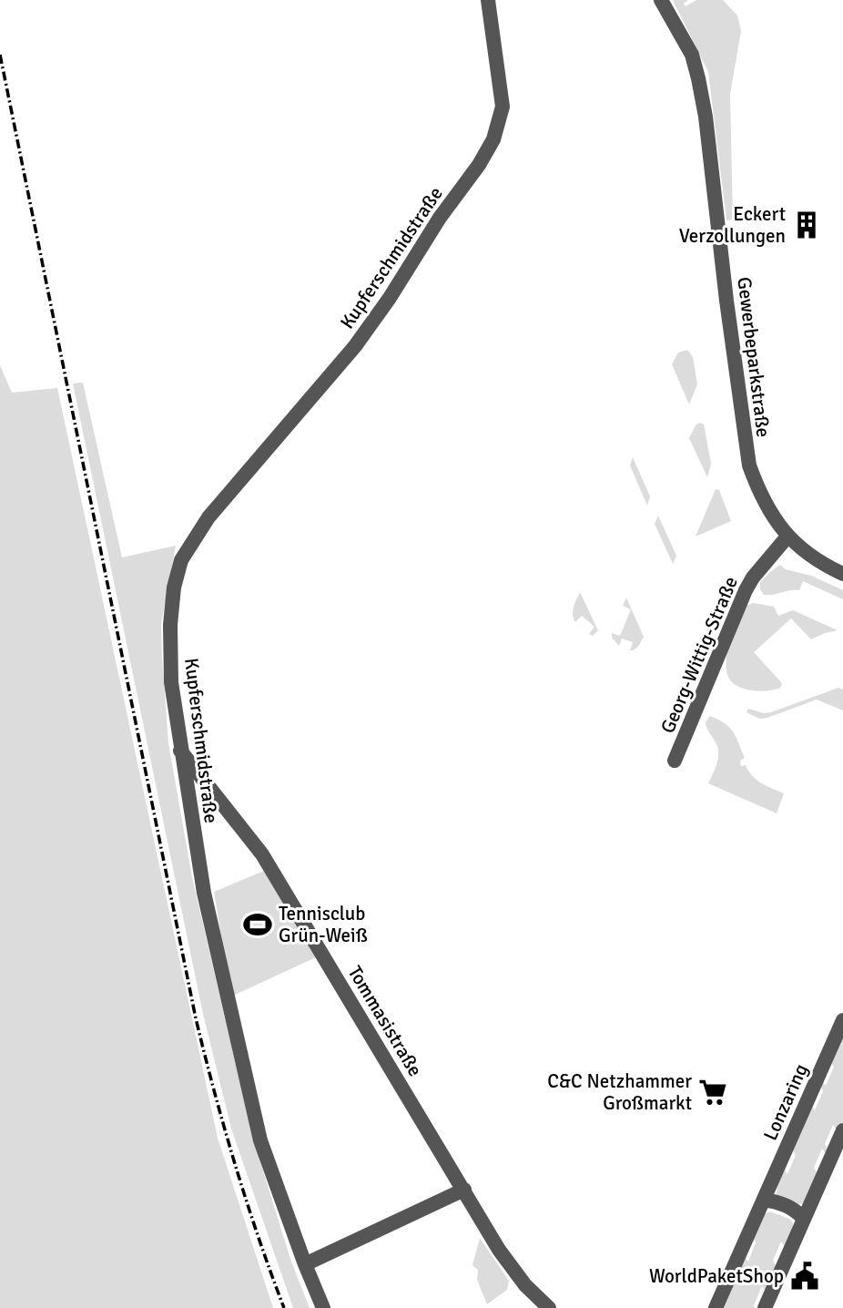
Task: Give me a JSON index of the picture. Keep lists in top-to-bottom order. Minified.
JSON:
{"streets":{"street":["Kupferschmidstraße","Gewerbeparkstraße","Georg-Wittig-Straße","Tommasistraße","Lonzaring"]},"crossings":[["Kupferschmidstraße","Tommasistraße"],["Gewerbeparkstraße","Georg-Wittig-Straße"]],"places":{"building":["Eckert Verzollungen"],"sports":["Tennisclub Grün-Weiß"],"supermarket":["C&C Netzhammer Großmarkt"],"public building":["WorldPaketShop"]}}
